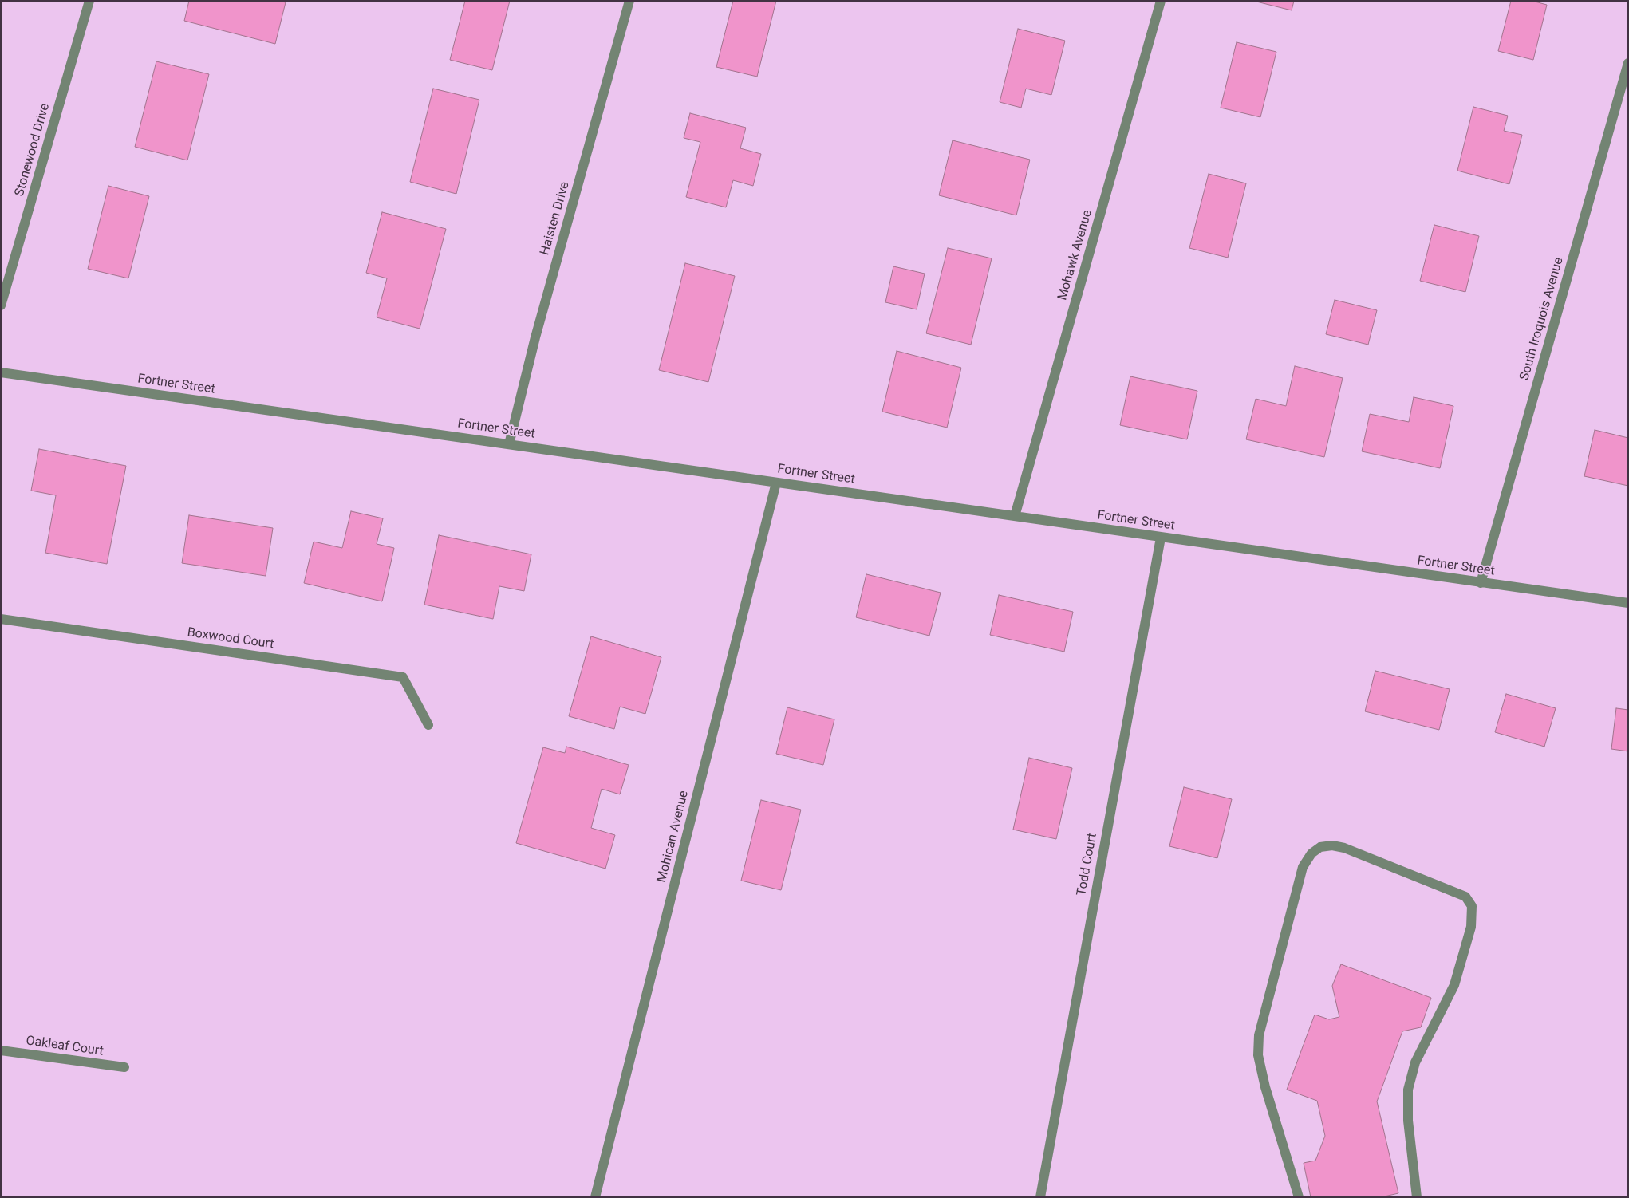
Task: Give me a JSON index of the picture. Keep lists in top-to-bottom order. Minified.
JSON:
{"streets":{"street":["Stonewood Drive","Haisten Drive","Mohawk Avenue","South Iroquois Avenue","Fortner Street","Boxwood Court","Mohican Avenue","Todd Court","Oakleaf Court"]},"crossings":[["Haisten Drive","Fortner Street"],["Mohawk Avenue","Fortner Street"],["South Iroquois Avenue","Fortner Street"],["Fortner Street","Mohican Avenue"],["Fortner Street","Todd Court"]]}
